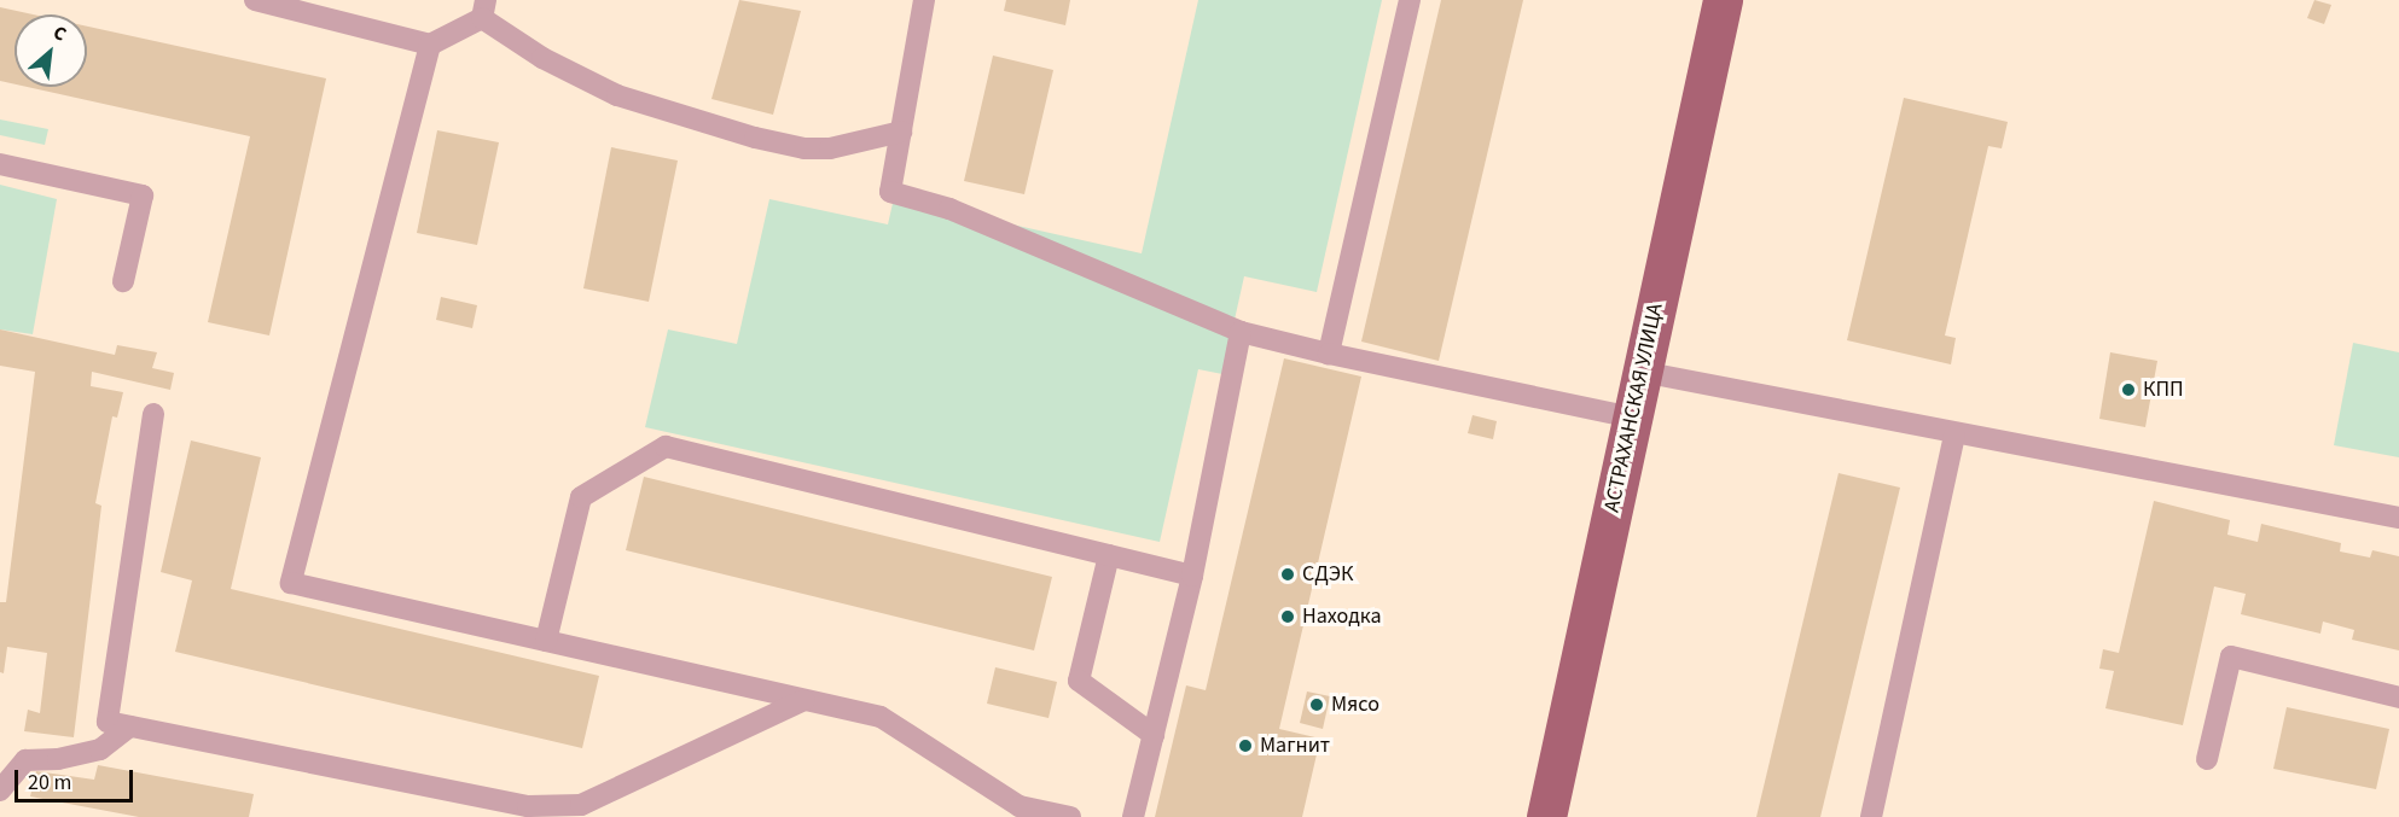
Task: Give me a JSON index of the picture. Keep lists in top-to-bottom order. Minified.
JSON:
{"streets":{"main road":["АСТРАХАНСКАЯ УЛИЦА"]},"places":["КПП","СДЭК","Находка","Мясо","Магнит"],"scale_bar":"20 m","north":"top right"}
